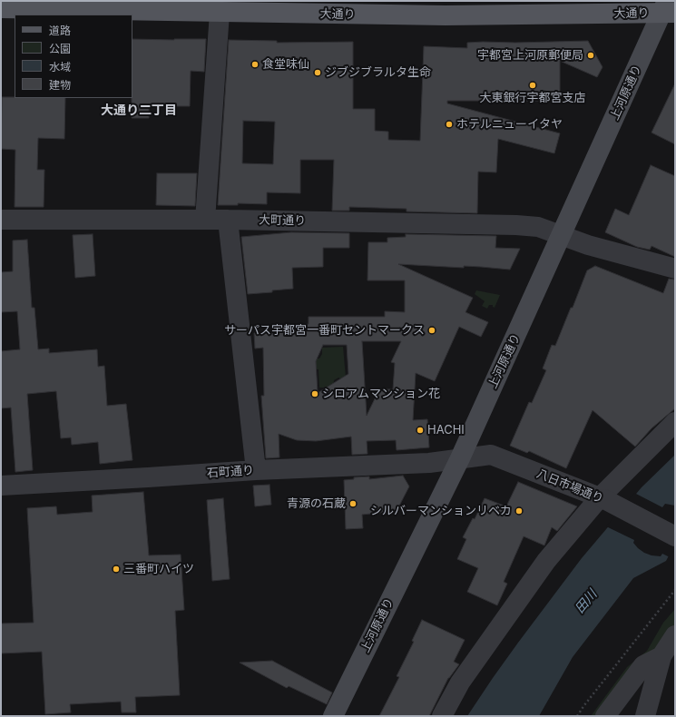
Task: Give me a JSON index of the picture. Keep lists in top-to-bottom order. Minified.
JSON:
{"streets":{"main road":["大通り"],"street":["上河原通り","大町通り","石町通り","八日市場通り"]},"crossings":[["大通り","上河原通り"],["上河原通り","大町通り"],["上河原通り","石町通り"],["上河原通り","八日市場通り"],["石町通り","八日市場通り"]],"districts":["大通り二丁目"],"water":["田川"],"places":["宇都宮上河原郵便局","食堂味仙","ジブジブラルタ生命","大東銀行宇都宮支店","ホテルニューイタヤ","サーパス宇都宮一番町セントマークス","シロアムマンション花","HACHI","青源の石蔵","シルバーマンションリベカ","三番町ハイツ"],"legend":["道路","公園","水域","建物"]}
